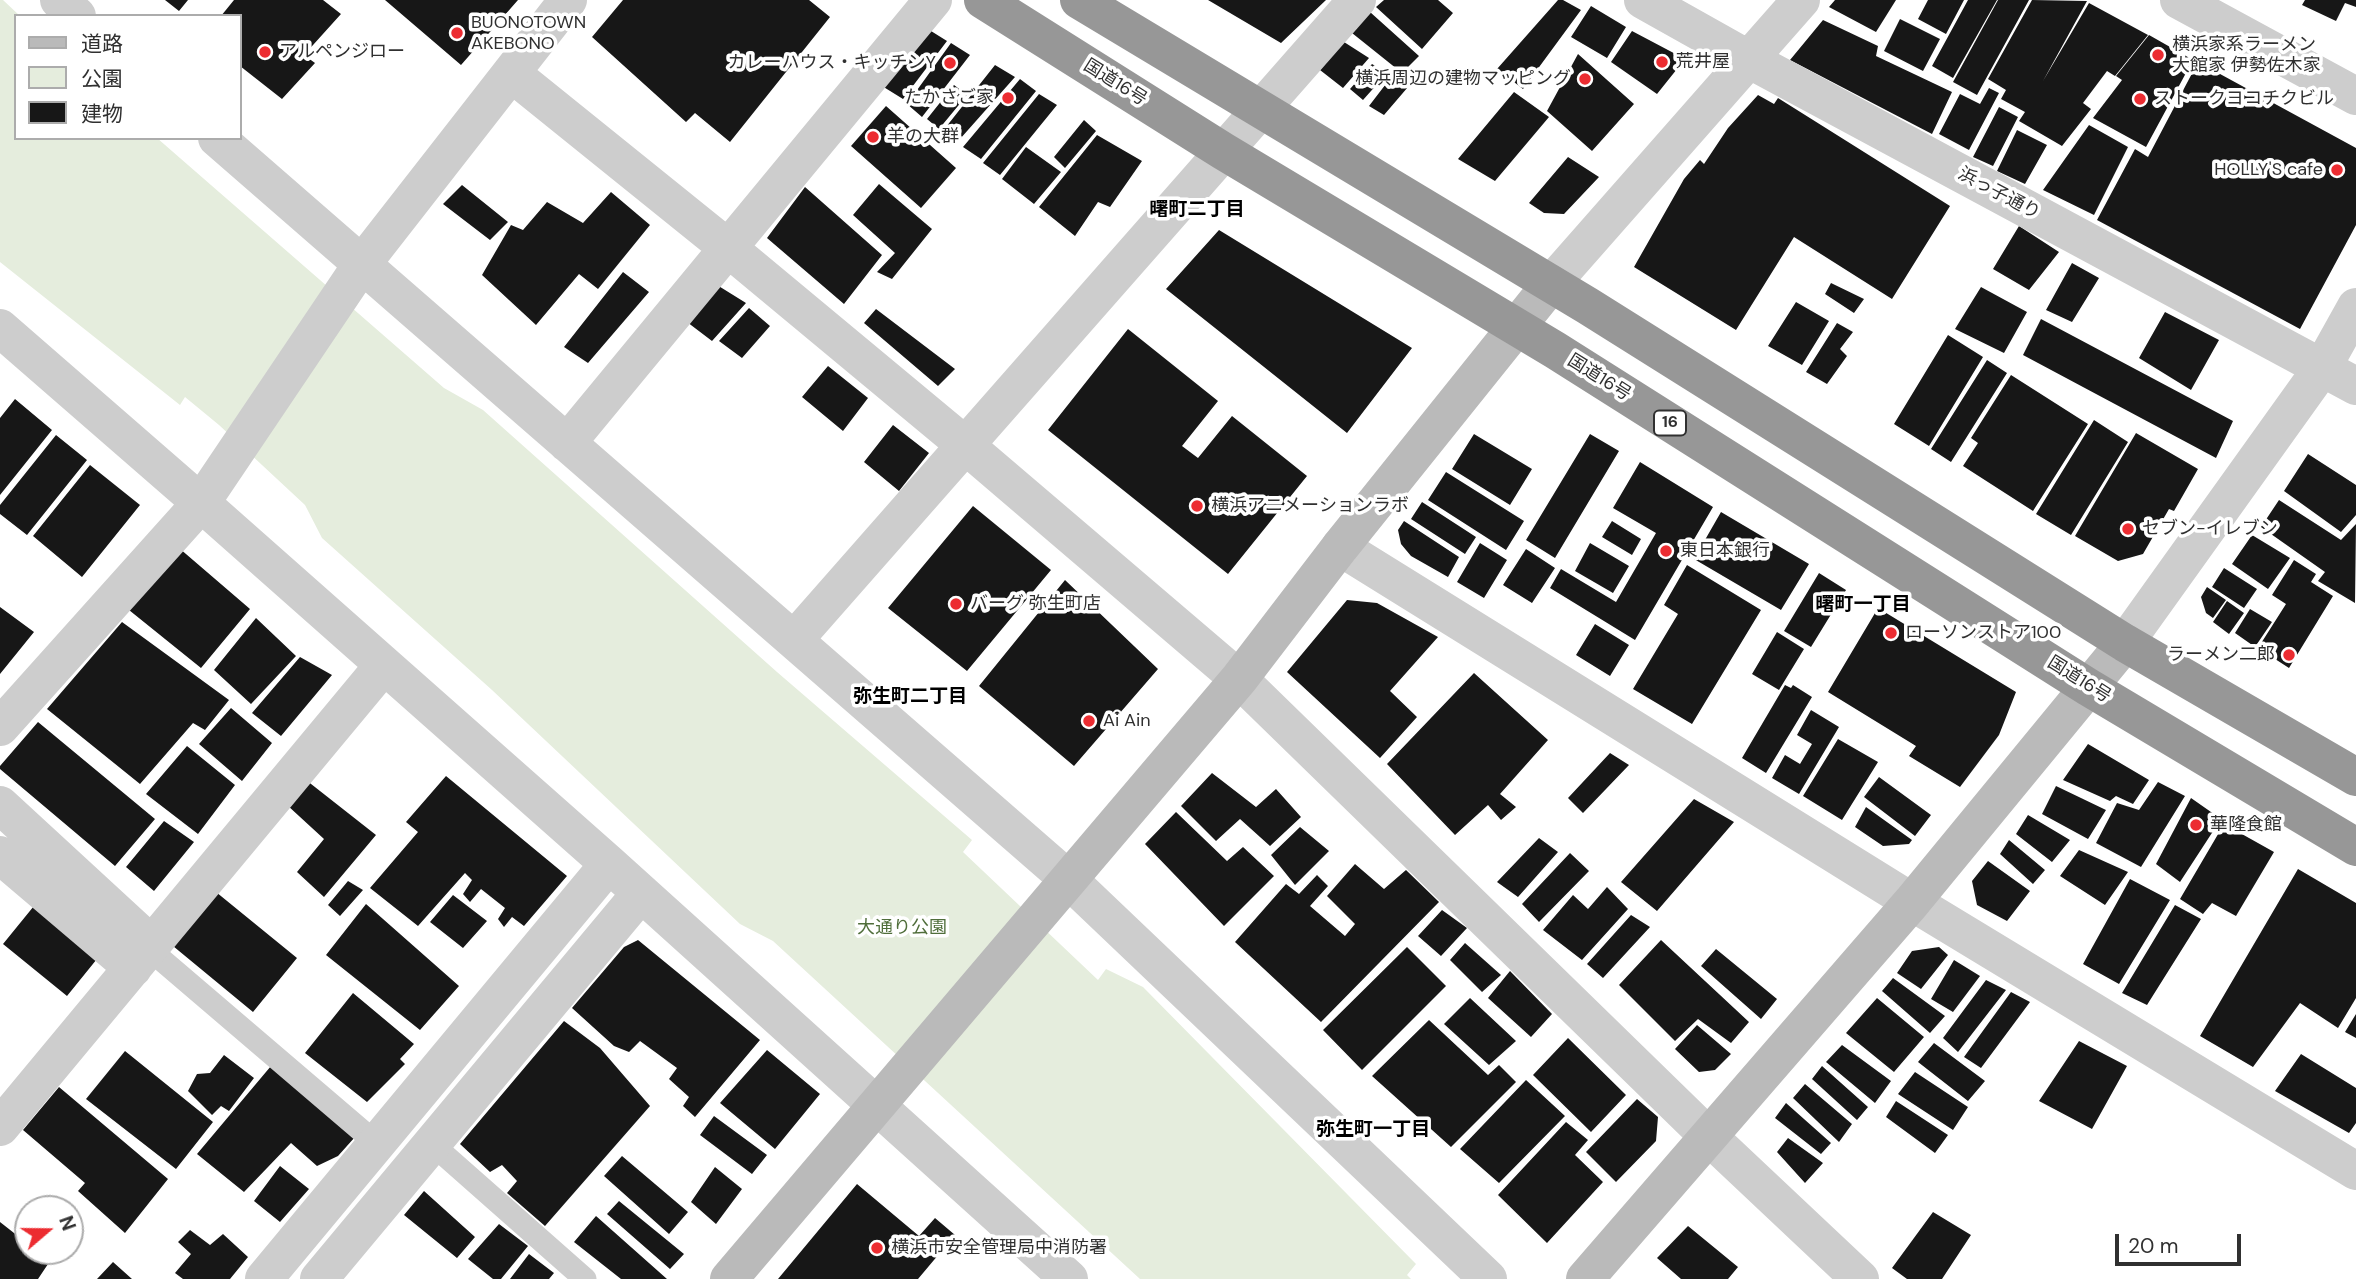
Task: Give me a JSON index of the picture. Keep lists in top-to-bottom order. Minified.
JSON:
{"streets":{"highway":["国道16号","16"],"street":["浜っ子通り"]},"districts":["曙町二丁目","曙町一丁目","弥生町二丁目","弥生町一丁目"],"parks":["大通り公園"],"places":["BUONOTOWN AKEBONO","アルペンジロー","横浜家系ラーメン 大館家 伊勢佐木家","荒井屋","カレーハウス・キッチンY","横浜周辺の建物マッピング","たかさご家","ストークヨコチクビル","羊の大群","HOLLY'S cafe","横浜アニメーションラボ","セブン-イレブン","東日本銀行","バーグ 弥生町店","ローソンストア100","ラーメン二郎","Ai Ain","華隆食館","横浜市安全管理局中消防署"],"legend":["道路","公園","建物"],"scale_bar":"20 m","north":"right"}
